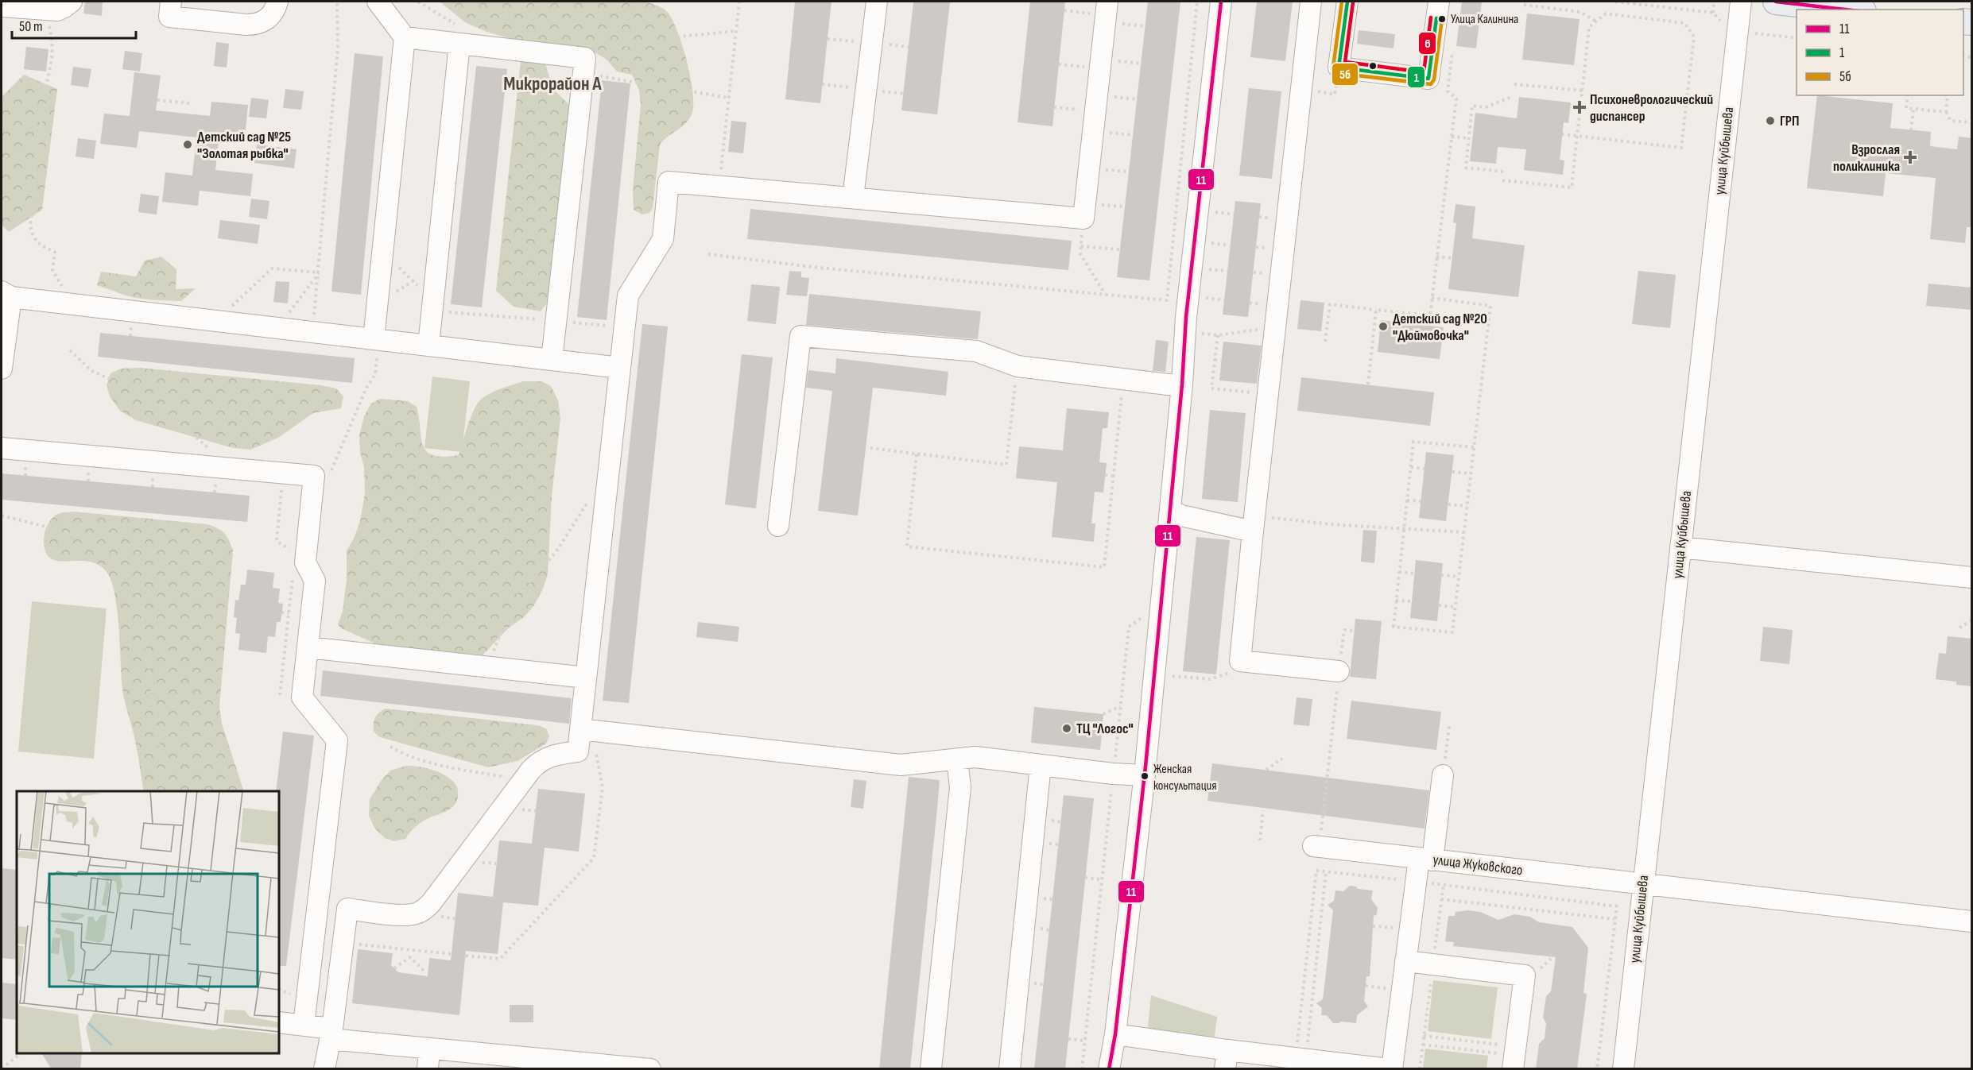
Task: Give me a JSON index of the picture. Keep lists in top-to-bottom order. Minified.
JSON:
{"streets":{"street":["улица Куйбышева","улица Жуковского"]},"crossings":[["улица Куйбышева","улица Жуковского"]],"districts":["Микрорайон А"],"places":{"other":["Улица Калинина","ГРП","Детский сад №25 \"Золотая рыбка\"","Детский сад №20 \"Дюймовочка\"","ТЦ \"Логос\"","Женская консультация"],"health":["Психоневрологический диспансер","Взрослая поликлиника"]},"lines":["transit line 11","transit line 1","transit line 5б","transit line 6"],"legend":["11","1","5б"],"scale_bar":"50 m"}
